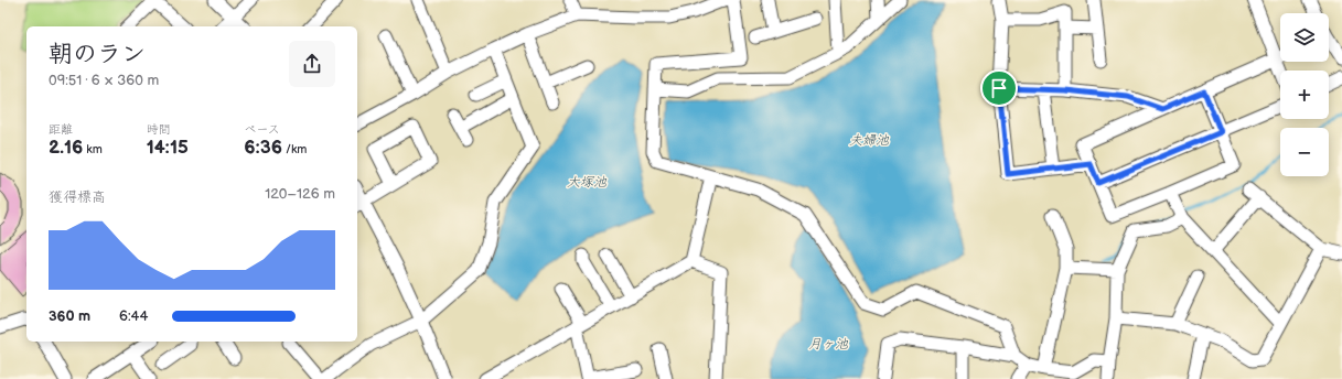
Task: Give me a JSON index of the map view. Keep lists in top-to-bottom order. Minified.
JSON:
{"water":["夫婦池","大塚池","月ヶ池"],"page":{"map_buttons":["+","−"],"heading":["朝のラン","09:51 · 6 × 360 m"],"stats":[["距離","2.16 km"],["時間","14:15"],["ペース","6:36 /km"]],"chart":["獲得標高","120–126 m"],"list":[{"name":"360 m","note":"6:44"}]}}
